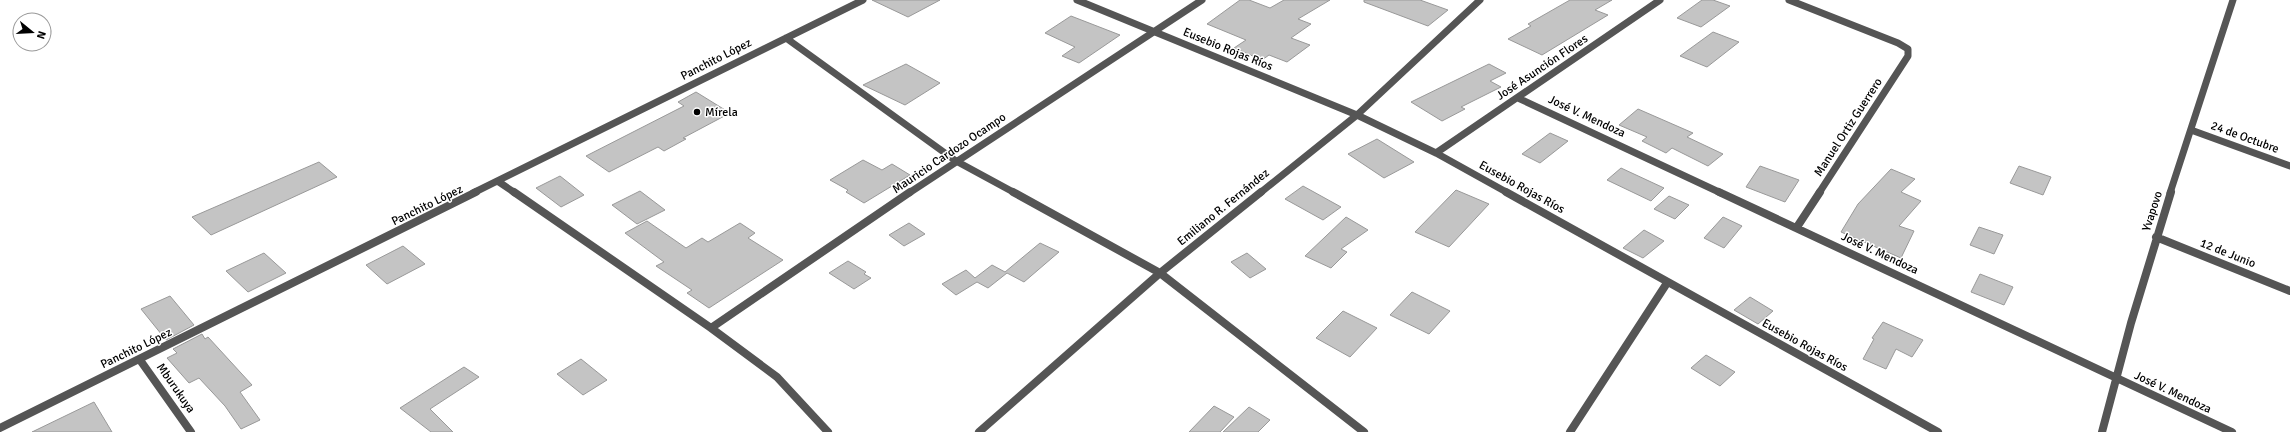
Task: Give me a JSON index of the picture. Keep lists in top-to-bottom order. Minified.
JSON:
{"streets":{"street":["Eusebio Rojas Ríos","Panchito López","José Asunción Flores","José V. Mendoza","Manuel Ortiz Guerrero","24 de Octubre","Mauricio Cardozo Ocampo","Emiliano R. Fernández","Yvapovo","12 de Junio","Mburukuya"]},"crossings":[["Eusebio Rojas Ríos","José Asunción Flores"],["Eusebio Rojas Ríos","Mauricio Cardozo Ocampo"],["Eusebio Rojas Ríos","Emiliano R. Fernández"],["Panchito López","Mburukuya"],["José Asunción Flores","José V. Mendoza"],["José V. Mendoza","Manuel Ortiz Guerrero"],["José V. Mendoza","Yvapovo"],["24 de Octubre","Yvapovo"],["Yvapovo","12 de Junio"]],"places":["Mírela"],"north":"right"}
